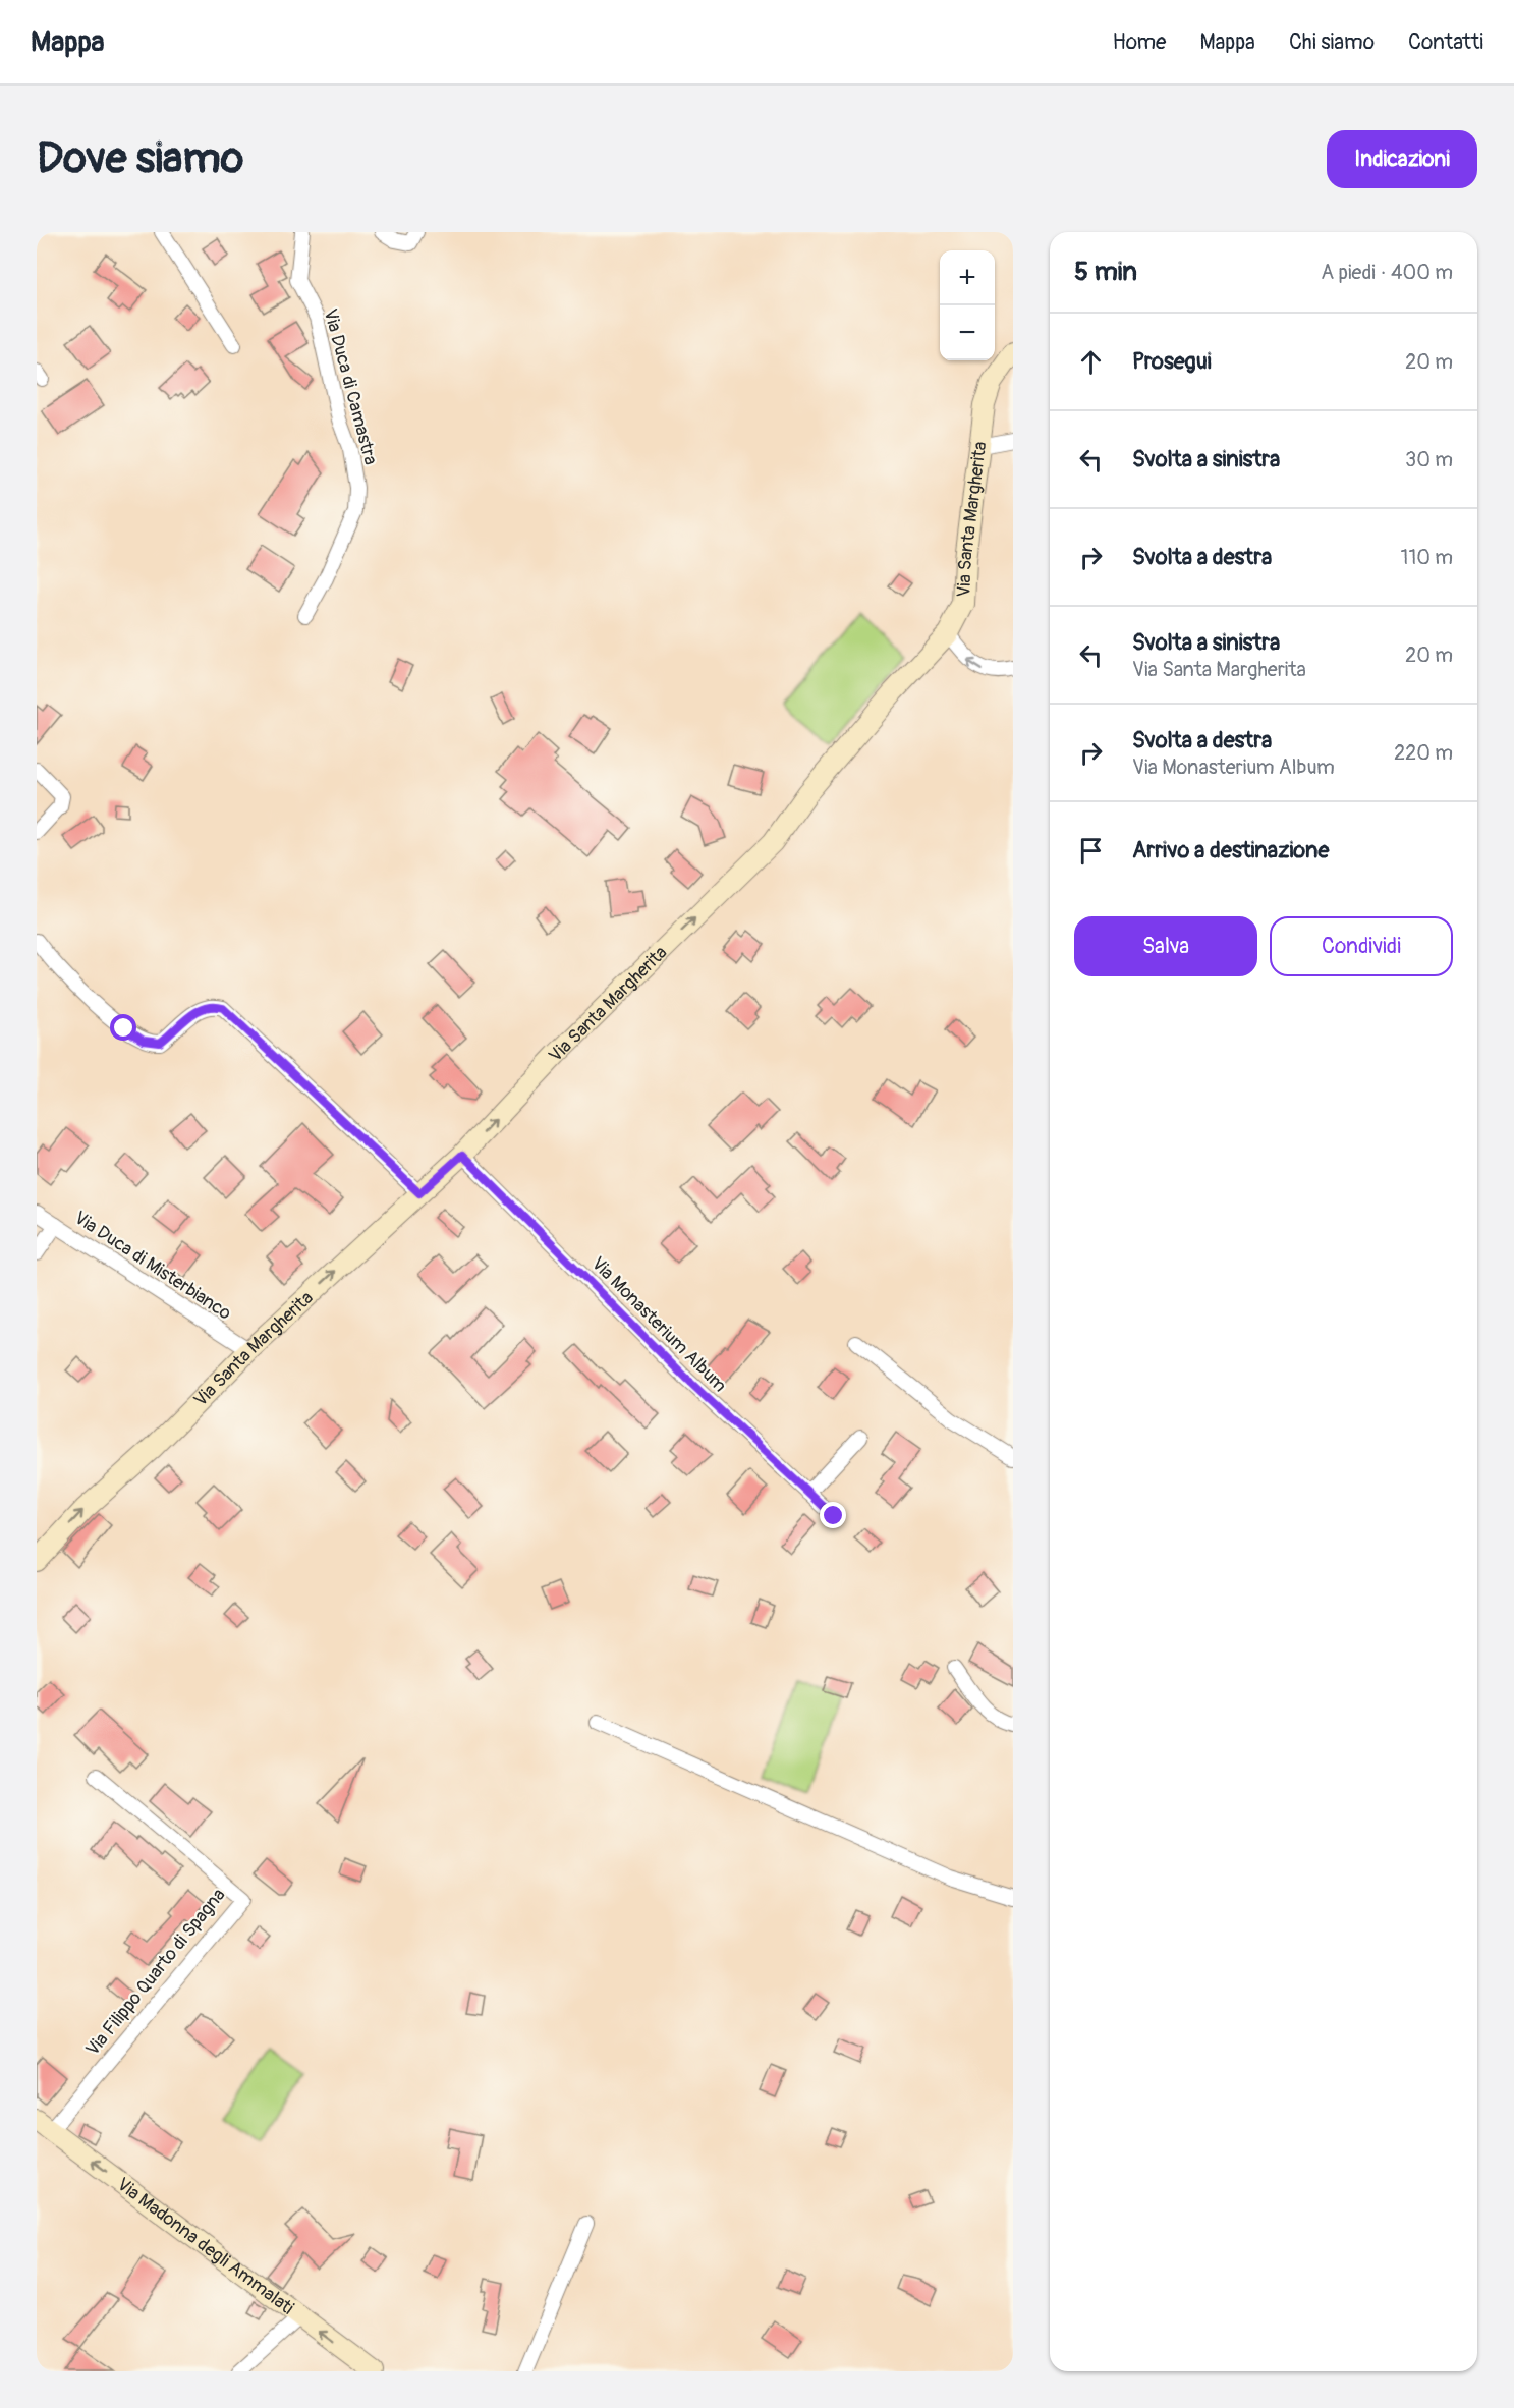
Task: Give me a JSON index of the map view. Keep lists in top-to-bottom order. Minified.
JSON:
{"streets":{"street":["Via Duca di Camastra","Via Santa Margherita","Via Duca di Misterbianco","Via Monasterium Album","Via Filippo Quarto di Spagna","Via Madonna degli Ammalati"]},"crossings":[["Via Santa Margherita","Via Duca di Misterbianco"],["Via Santa Margherita","Via Monasterium Album"],["Via Filippo Quarto di Spagna","Via Madonna degli Ammalati"]],"one_way":["Via Santa Margherita","Via Madonna degli Ammalati"],"page":{"header":"Mappa","nav":["Home","Mappa","Chi siamo","Contatti"],"buttons":["Indicazioni",["Salva","Condividi"]],"title":"Dove siamo","heading":["5 min","A piedi · 400 m"],"map_buttons":["+","−"],"list":[["Prosegui","20 m"],["Svolta a sinistra","30 m"],["Svolta a destra","110 m"],["Svolta a sinistra","Via Santa Margherita","20 m"],["Svolta a destra","Via Monasterium Album","220 m"],"Arrivo a destinazione"]}}
